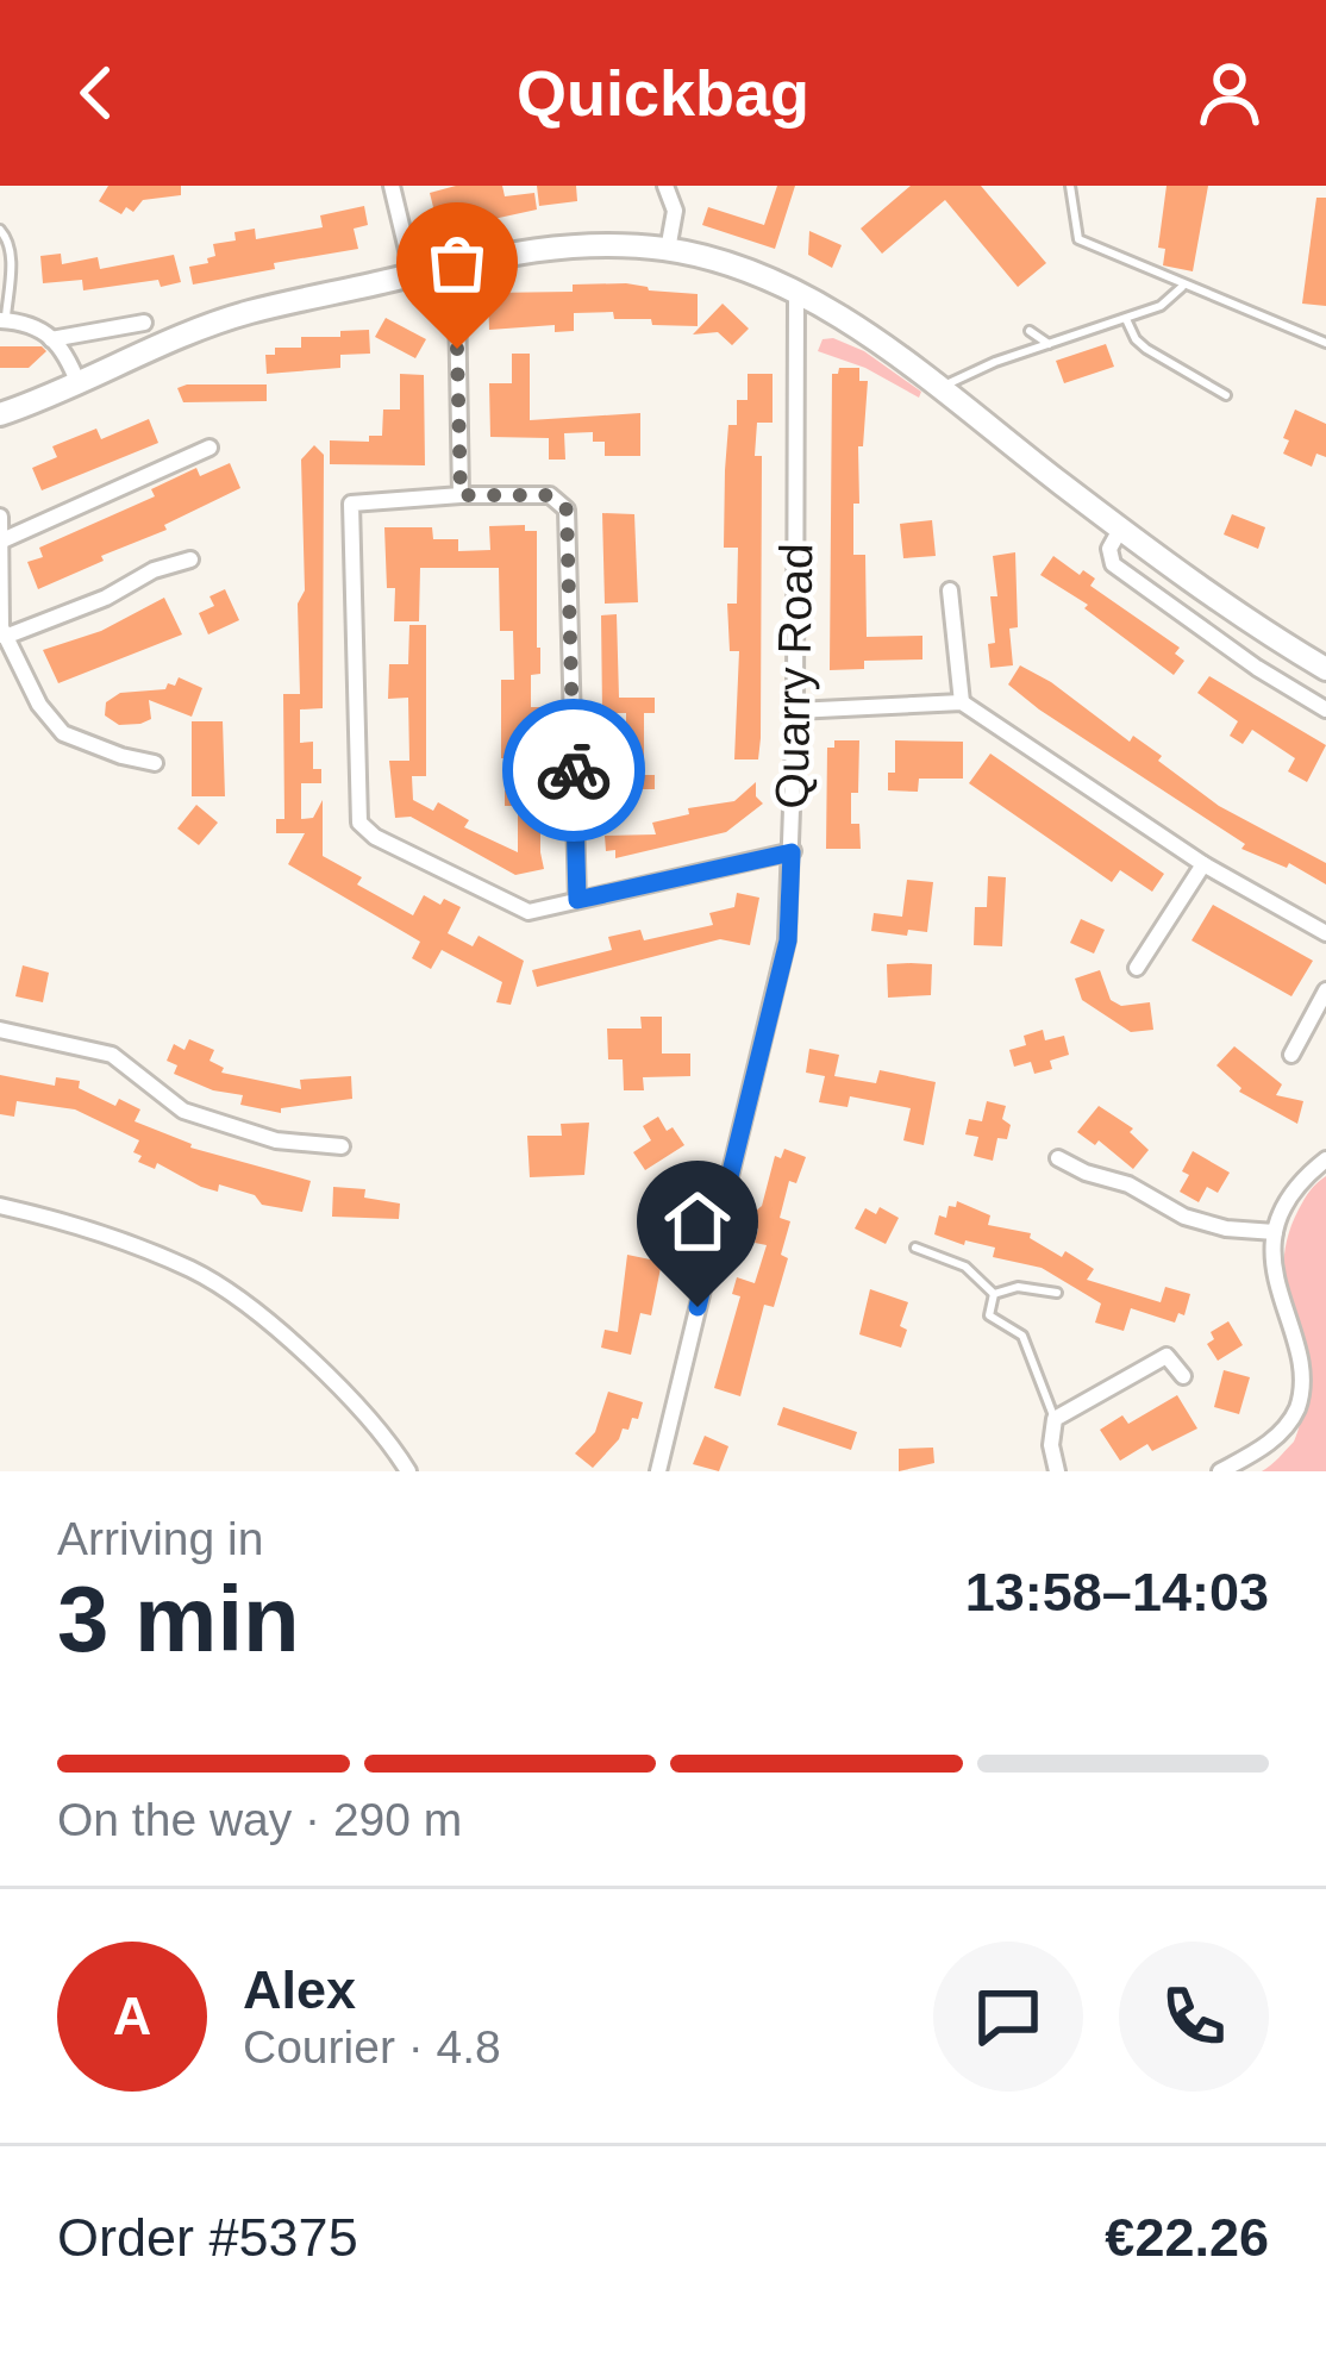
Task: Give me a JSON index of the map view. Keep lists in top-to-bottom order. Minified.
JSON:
{"streets":{"street":["Quarry Road"]},"page":{"header":"Quickbag","heading":["3 min","Arriving in","13:58–14:03"],"panel":["Alex","Courier · 4.8","Order #5375","€22.26"],"bar":"On the way · 290 m","round":"A"}}
